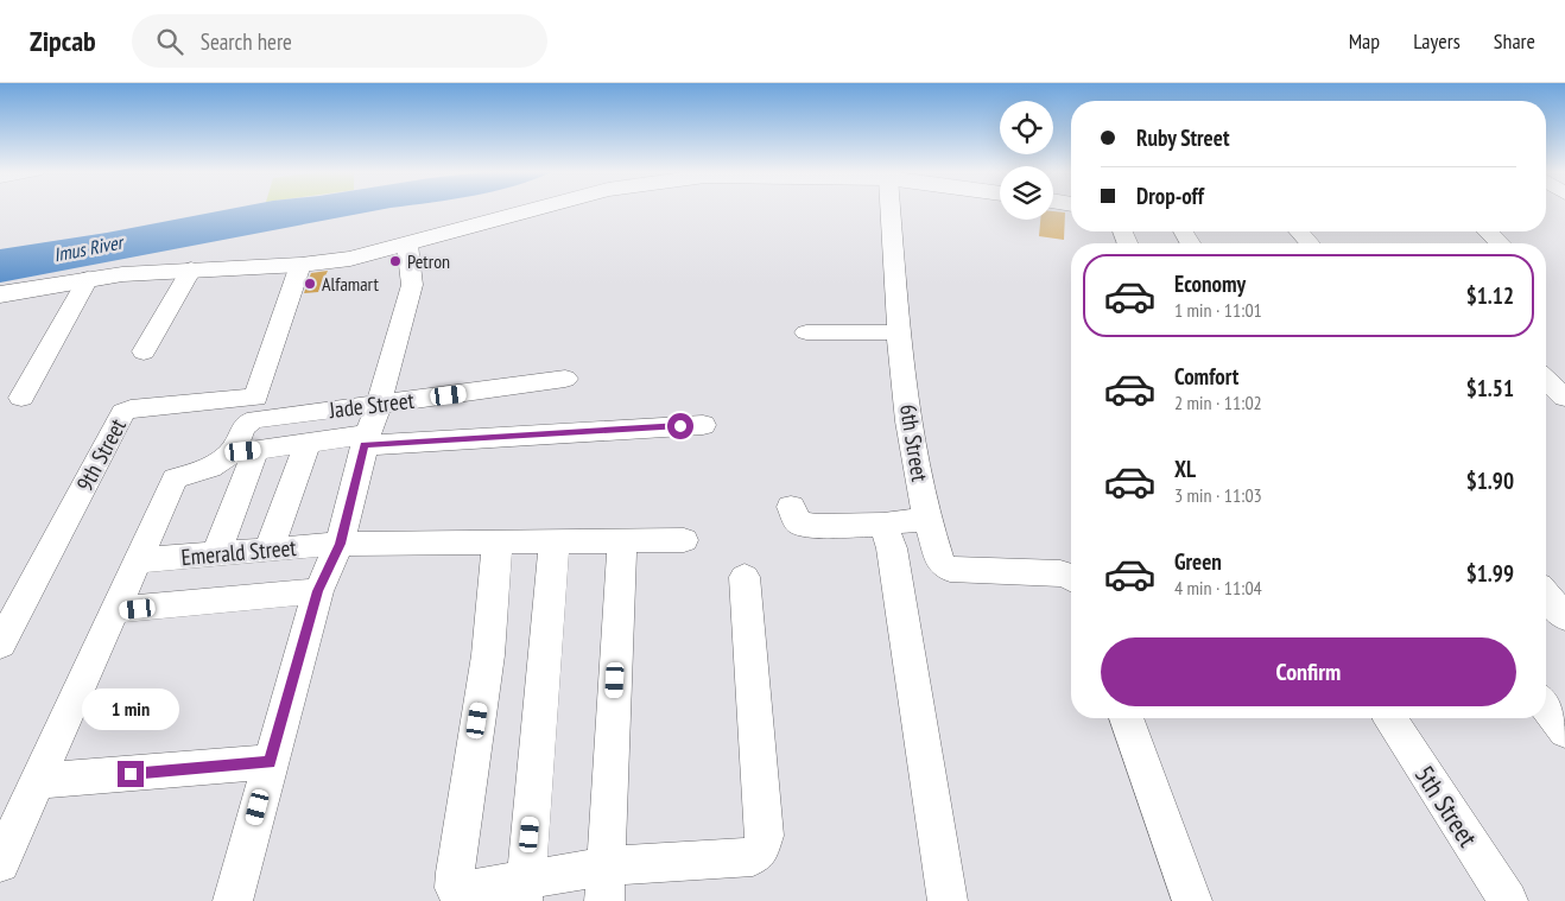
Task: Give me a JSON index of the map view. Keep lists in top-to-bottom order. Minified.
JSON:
{"streets":{"street":["Jade Street","6th Street","9th Street","Emerald Street","5th Street"]},"water":["Imus River"],"places":["Petron","Alfamart"],"page":{"header":"Zipcab","search":"Search here","nav":["Map","Layers","Share"],"banner":["Ruby Street","Drop-off"],"list":[{"name":"Economy","note":"1 min · 11:01","value":"$1.12"},{"name":"Comfort","note":"2 min · 11:02","value":"$1.51"},{"name":"XL","note":"3 min · 11:03","value":"$1.90"},{"name":"Green","note":"4 min · 11:04","value":"$1.99"}],"buttons":"Confirm","bubble":"1 min"}}
